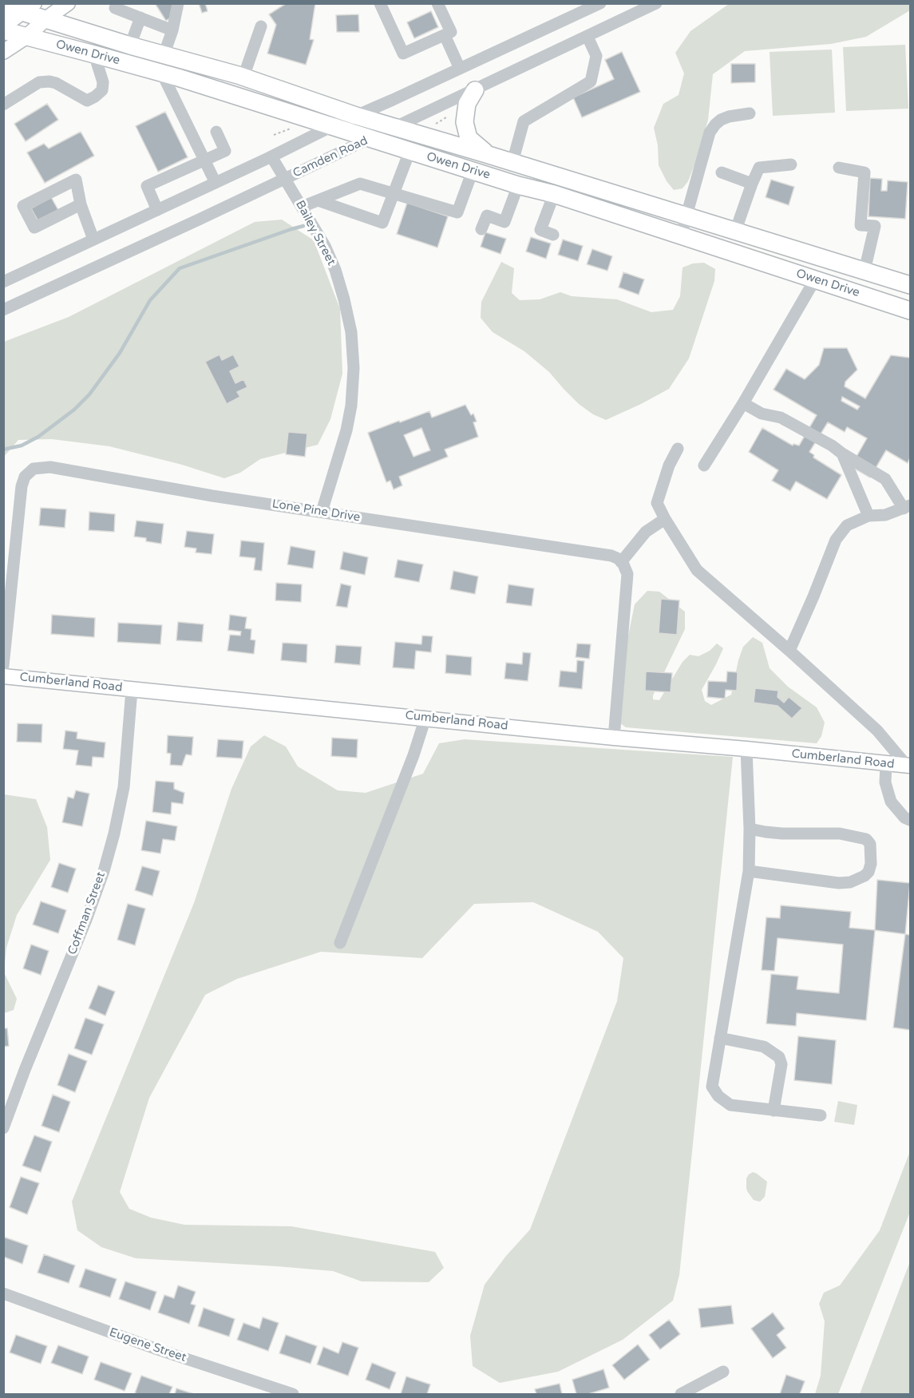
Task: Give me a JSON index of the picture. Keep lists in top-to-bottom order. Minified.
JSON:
{"streets":{"highway":["Owen Drive"],"main road":["Cumberland Road"],"street":["Camden Road","Bailey Street","Lone Pine Drive","Coffman Street","Eugene Street"]},"crossings":[["Owen Drive","Camden Road"],["Camden Road","Bailey Street"],["Bailey Street","Lone Pine Drive"],["Cumberland Road","Coffman Street"]]}
